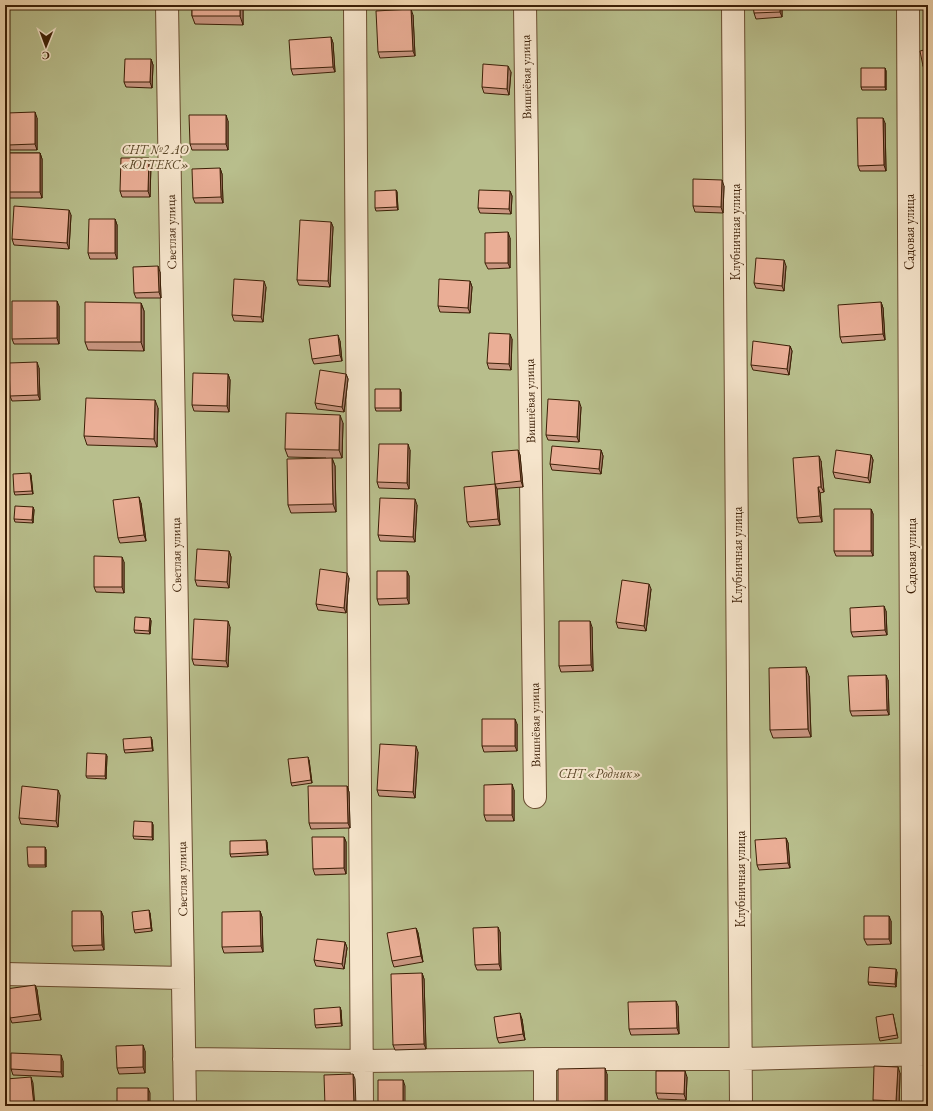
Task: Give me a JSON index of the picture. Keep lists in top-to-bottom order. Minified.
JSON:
{"streets":{"street":["Вишнёвая улица","Светлая улица","Клубничная улица","Садовая улица"]},"parks":["СНТ №2 АО «ЮГТЕКС»","СНТ «Родник»"],"north":"bottom"}
